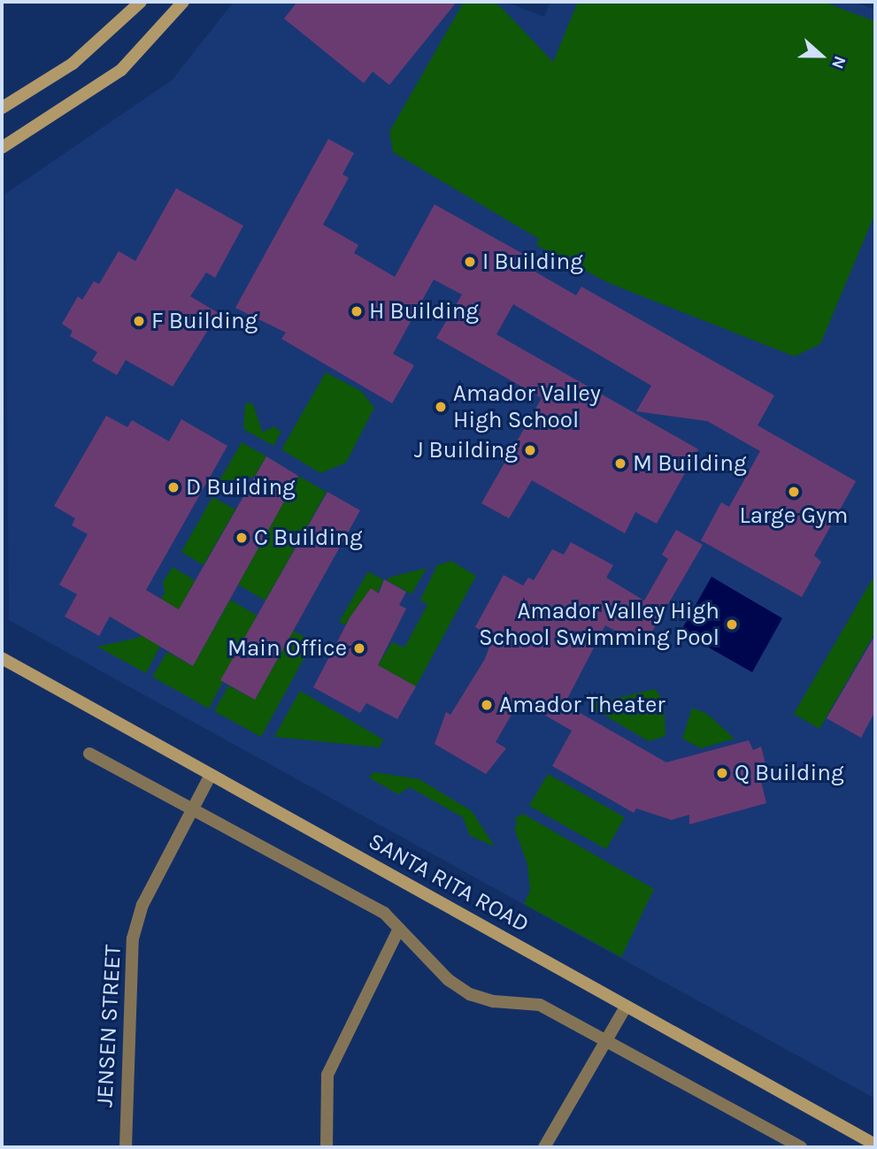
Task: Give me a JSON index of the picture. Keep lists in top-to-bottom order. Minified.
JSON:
{"streets":{"main road":["SANTA RITA ROAD"],"street":["JENSEN STREET"]},"crossings":[["SANTA RITA ROAD","JENSEN STREET"]],"places":["I Building","H Building","F Building","Amador Valley High School","J Building","M Building","D Building","Large Gym","C Building","Amador Valley High School Swimming Pool","Main Office","Amador Theater","Q Building"],"north":"right"}
